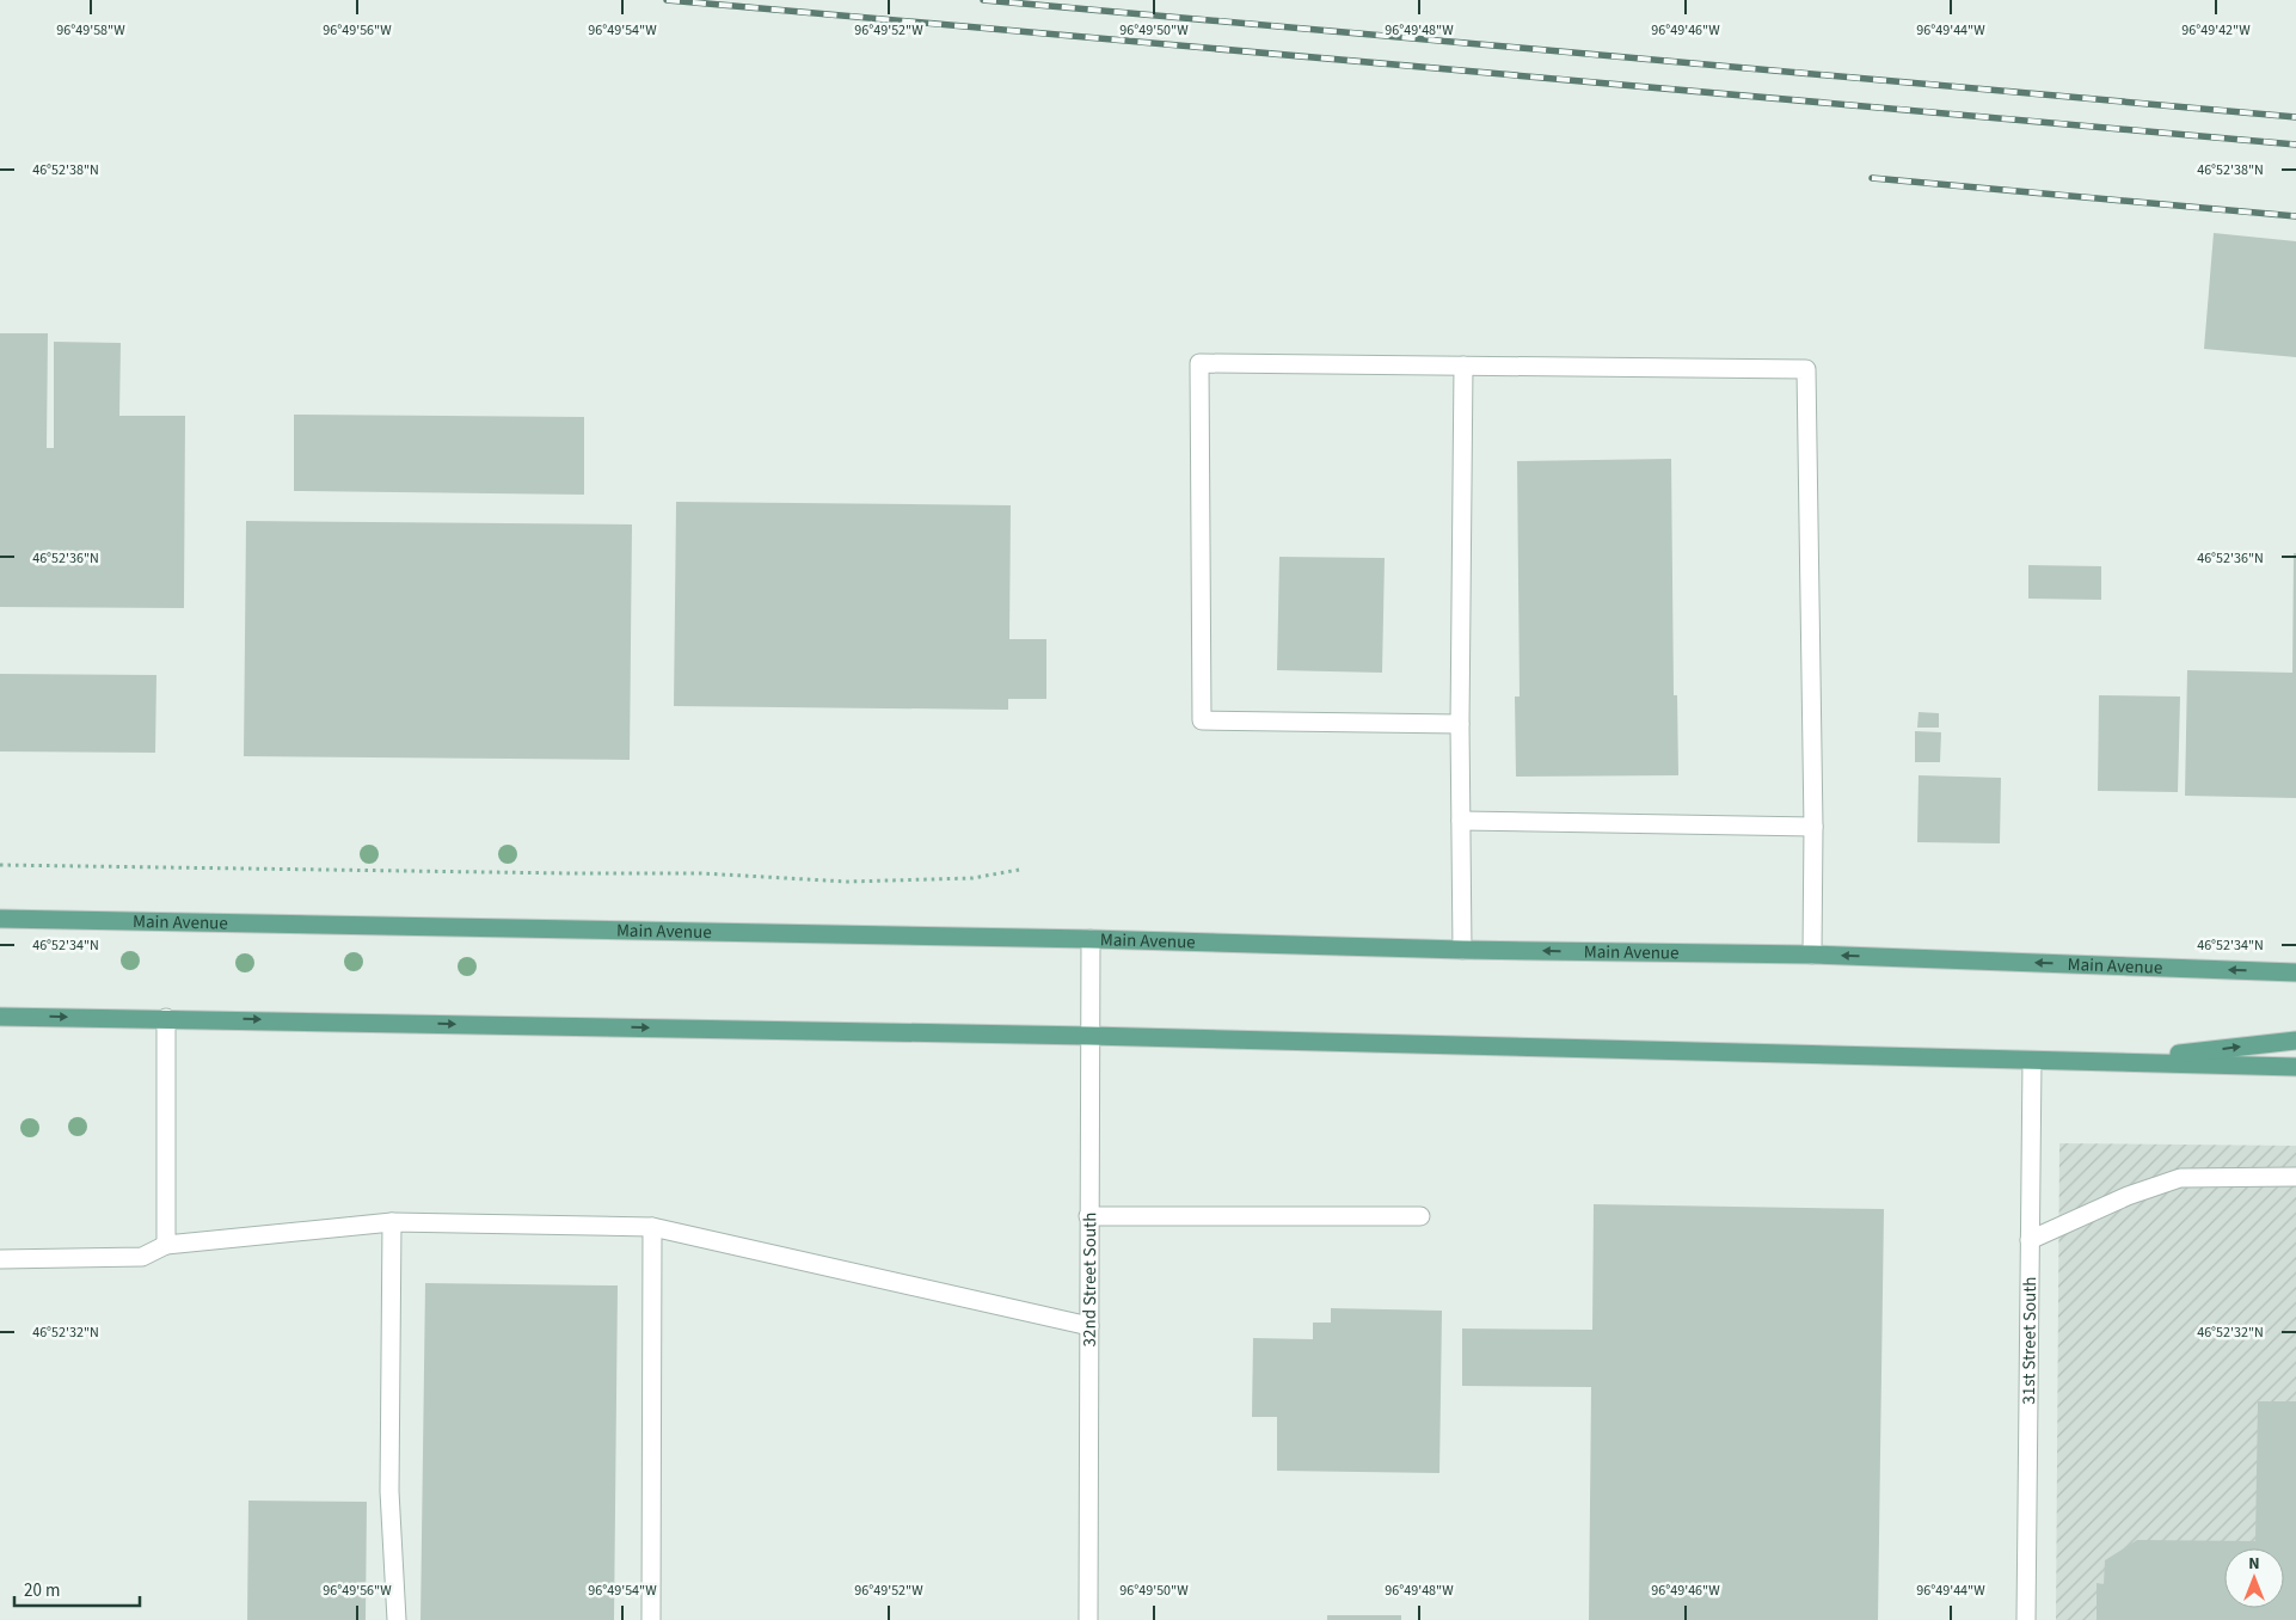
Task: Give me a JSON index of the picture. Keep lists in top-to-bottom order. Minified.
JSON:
{"streets":{"main road":["Main Avenue"],"street":["32nd Street South","31st Street South"]},"crossings":[["Main Avenue","32nd Street South"]],"scale_bar":"20 m","north":"top","coordinates":["96°49'58\"W","96°49'56\"W","96°49'54\"W","96°49'52\"W","96°49'50\"W","96°49'48\"W","96°49'46\"W","96°49'44\"W","96°49'42\"W","46°52'38\"N","46°52'36\"N","46°52'34\"N","46°52'32\"N"]}
